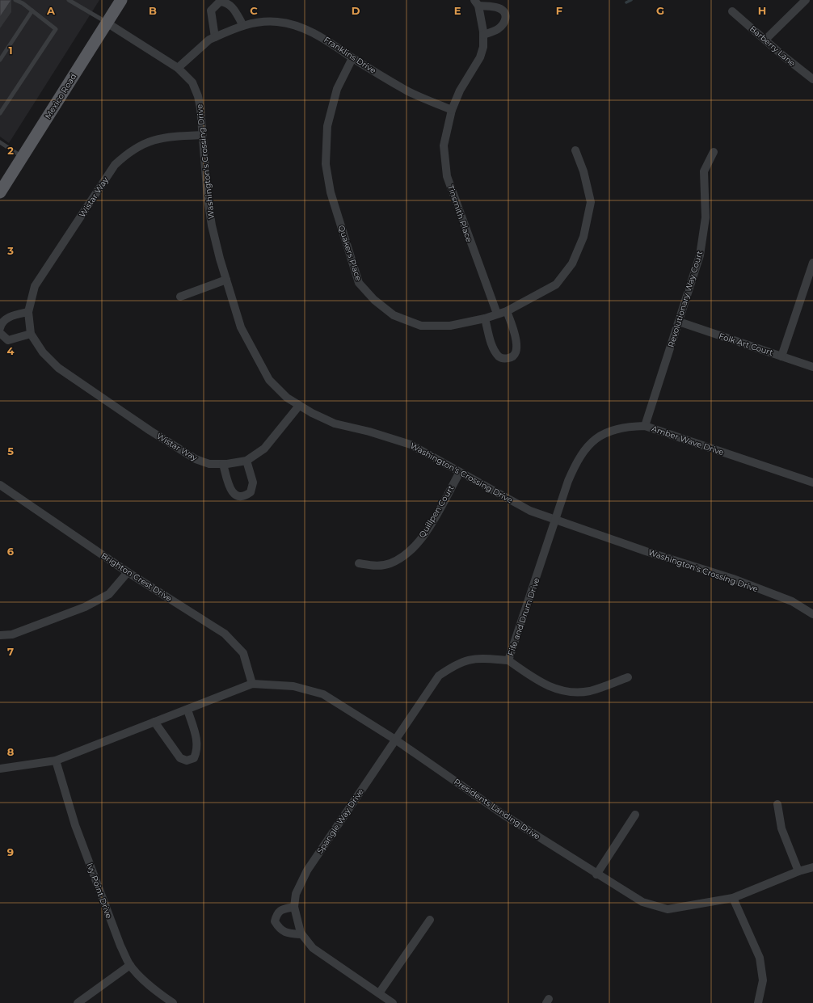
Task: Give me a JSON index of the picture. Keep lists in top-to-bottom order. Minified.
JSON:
{"streets":{"main road":["Mexico Road"],"street":["Barberry Lane","Franklins Drive","Washington's Crossing Drive","Wistar Way","Tinsmith Place","Quakers Place","Revolutionary Way Court","Folk Art Court","Amber Wave Drive","Quillpen Court","Brighton Crest Drive","Fife and Drum Drive","Presidents Landing Drive","Spangle Way Drive","Ivy Point Drive"]},"crossings":[["Franklins Drive","Washington's Crossing Drive"],["Franklins Drive","Tinsmith Place"],["Franklins Drive","Quakers Place"],["Mexico Road","Washington's Crossing Drive"],["Washington's Crossing Drive","Wistar Way"],["Washington's Crossing Drive","Amber Wave Drive"],["Washington's Crossing Drive","Quillpen Court"],["Washington's Crossing Drive","Fife and Drum Drive"],["Tinsmith Place","Quakers Place"],["Revolutionary Way Court","Folk Art Court"],["Revolutionary Way Court","Amber Wave Drive"],["Amber Wave Drive","Fife and Drum Drive"],["Brighton Crest Drive","Presidents Landing Drive"],["Fife and Drum Drive","Presidents Landing Drive"],["Fife and Drum Drive","Spangle Way Drive"],["Presidents Landing Drive","Spangle Way Drive"],["Presidents Landing Drive","Ivy Point Drive"]],"grid":{"columns":["A","B","C","D","E","F","G","H"],"rows":["1","2","3","4","5","6","7","8","9"]}}
